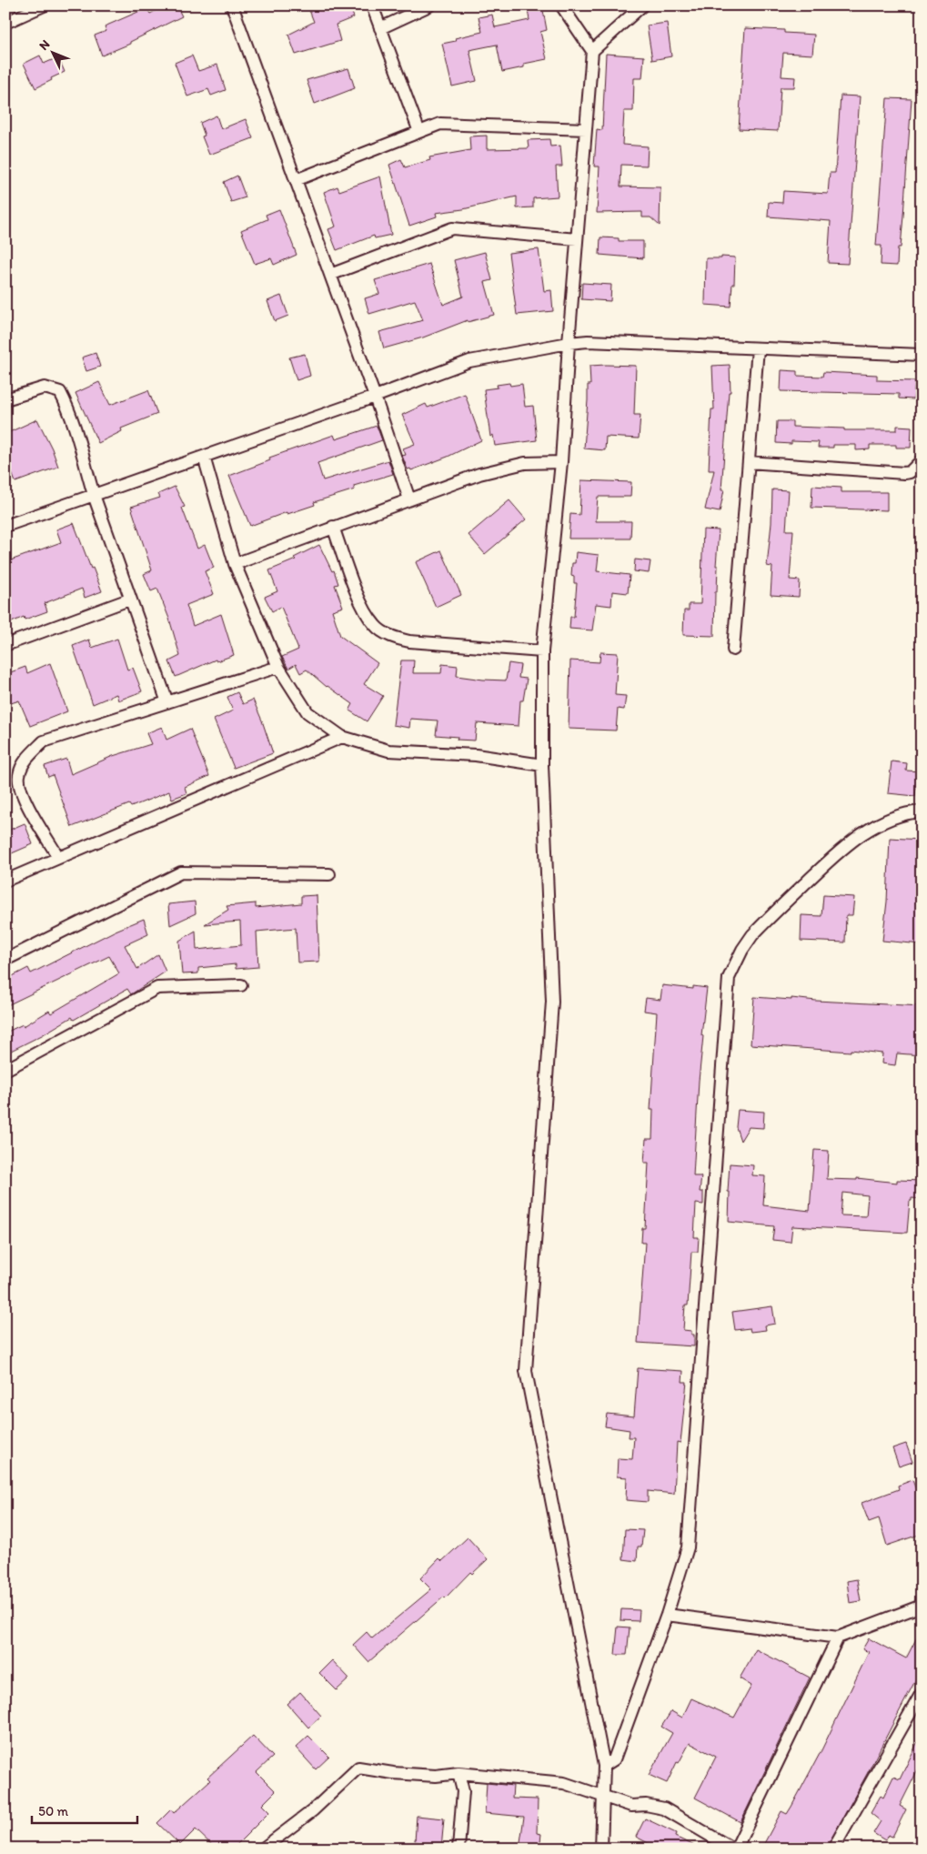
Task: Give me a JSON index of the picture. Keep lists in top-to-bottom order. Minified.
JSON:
{"scale_bar":"50 m","north":"top left"}
